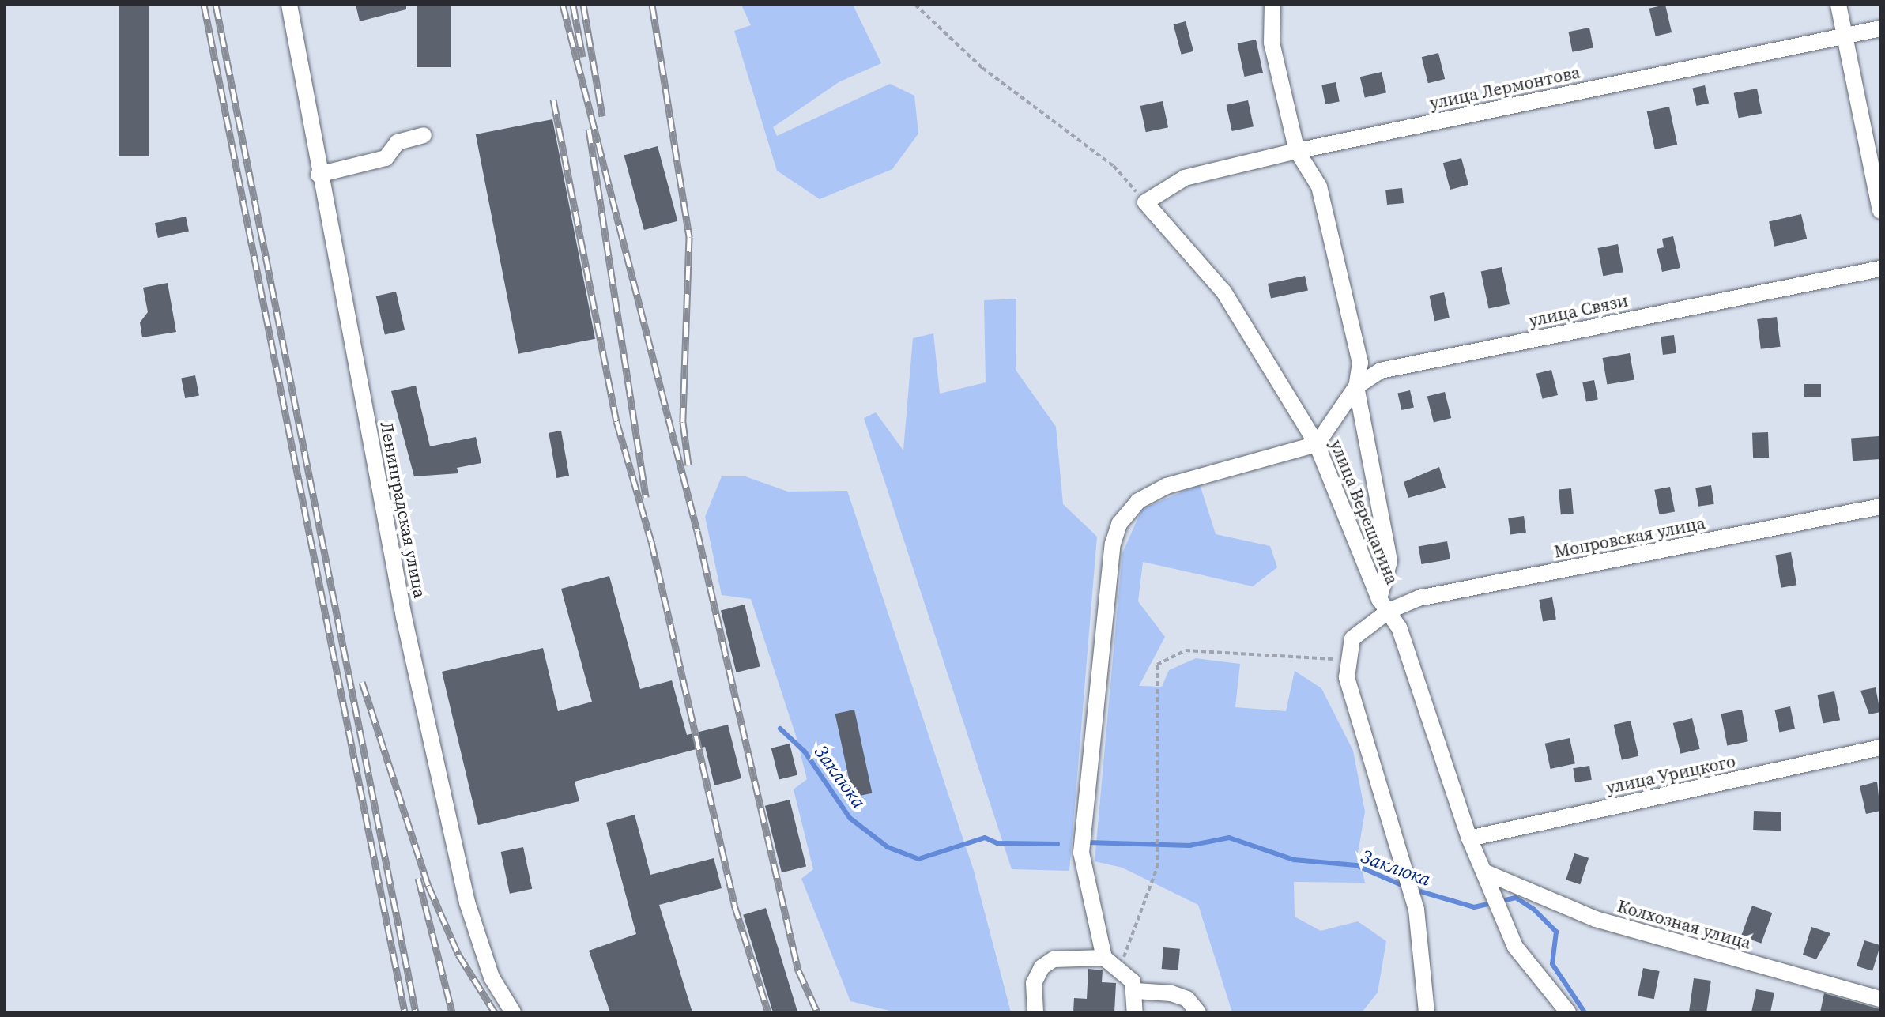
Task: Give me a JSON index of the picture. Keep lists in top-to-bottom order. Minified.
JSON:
{"streets":{"street":["улица Лермонтова","улица Связи","Ленинградская улица","улица Верещагина","Мопровская улица","улица Урицкого","Колхозная улица"]},"crossings":[["улица Лермонтова","улица Верещагина"],["улица Связи","улица Верещагина"],["улица Верещагина","Мопровская улица"],["улица Верещагина","улица Урицкого"],["улица Верещагина","Колхозная улица"]],"water":["Заклюка"]}
